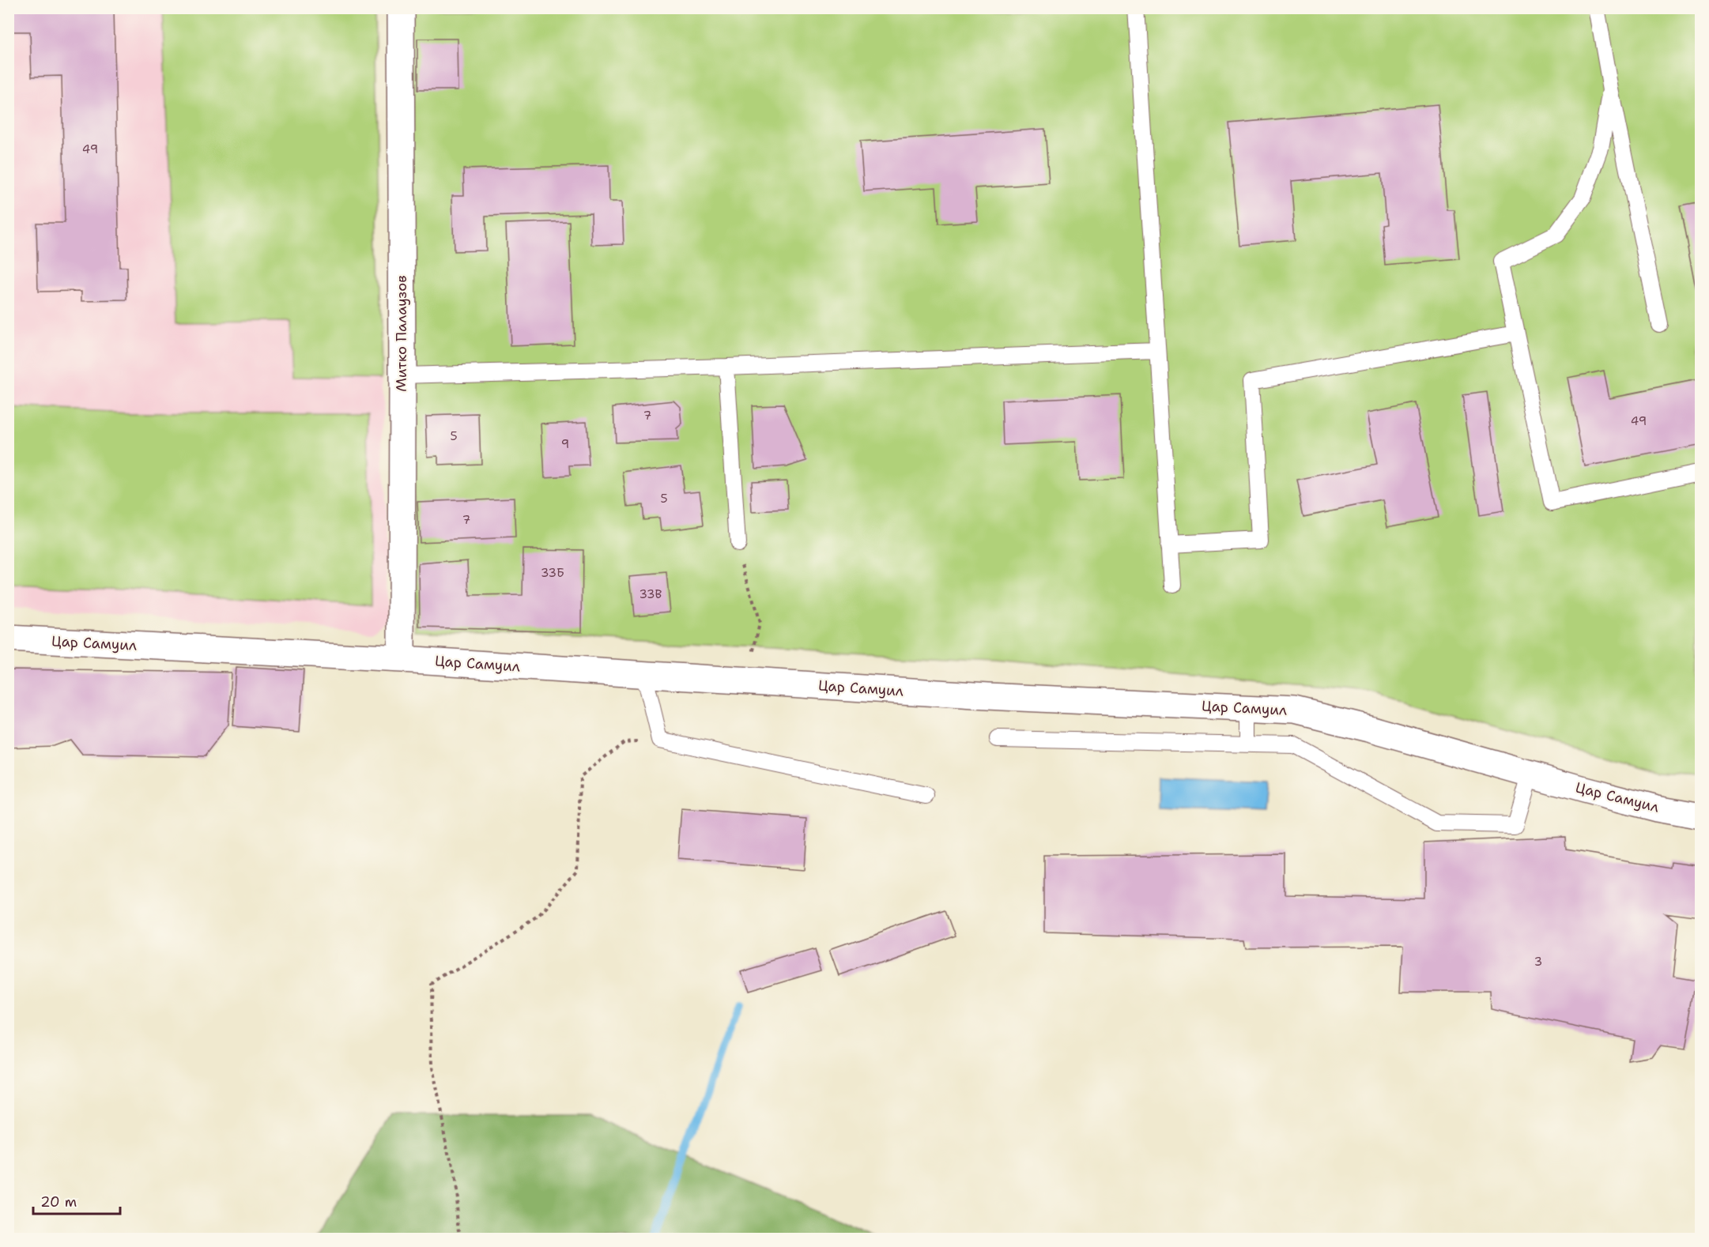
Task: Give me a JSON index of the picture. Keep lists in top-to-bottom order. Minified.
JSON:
{"streets":{"street":["Митко Палаузов","Цар Самуил"]},"crossings":[["Митко Палаузов","Цар Самуил"]],"house_numbers":["49","7","49","5","9","5","7","33Б","33В","3"],"scale_bar":"20 m"}
